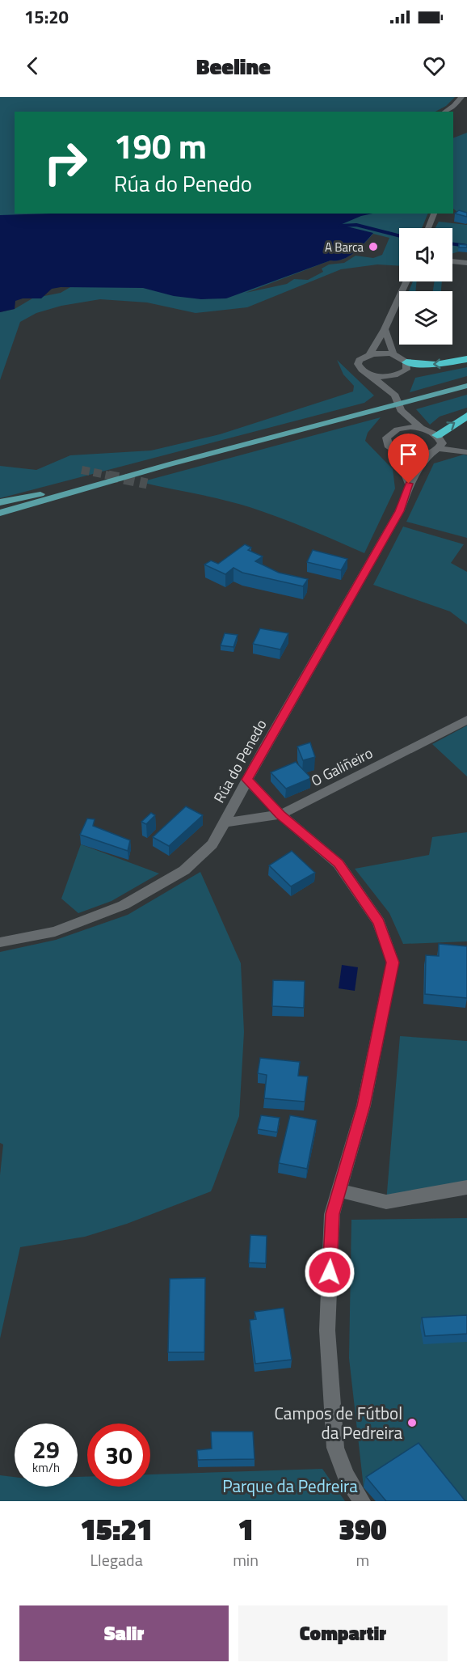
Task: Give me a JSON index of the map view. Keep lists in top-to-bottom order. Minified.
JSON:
{"streets":{"street":["Rúa do Penedo","O Galiñeiro"]},"crossings":[["Rúa do Penedo","O Galiñeiro"]],"parks":["Parque da Pedreira"],"places":["A Barca","Campos de Fútbol da Pedreira"],"page":{"status":"15:20","header":"Beeline","turn":["190 m","Rúa do Penedo"],"speed":"29 km/h","limit":"30","eta":["15:21","Llegada","1","min","390","m"],"buttons":["Salir","Compartir"]}}
